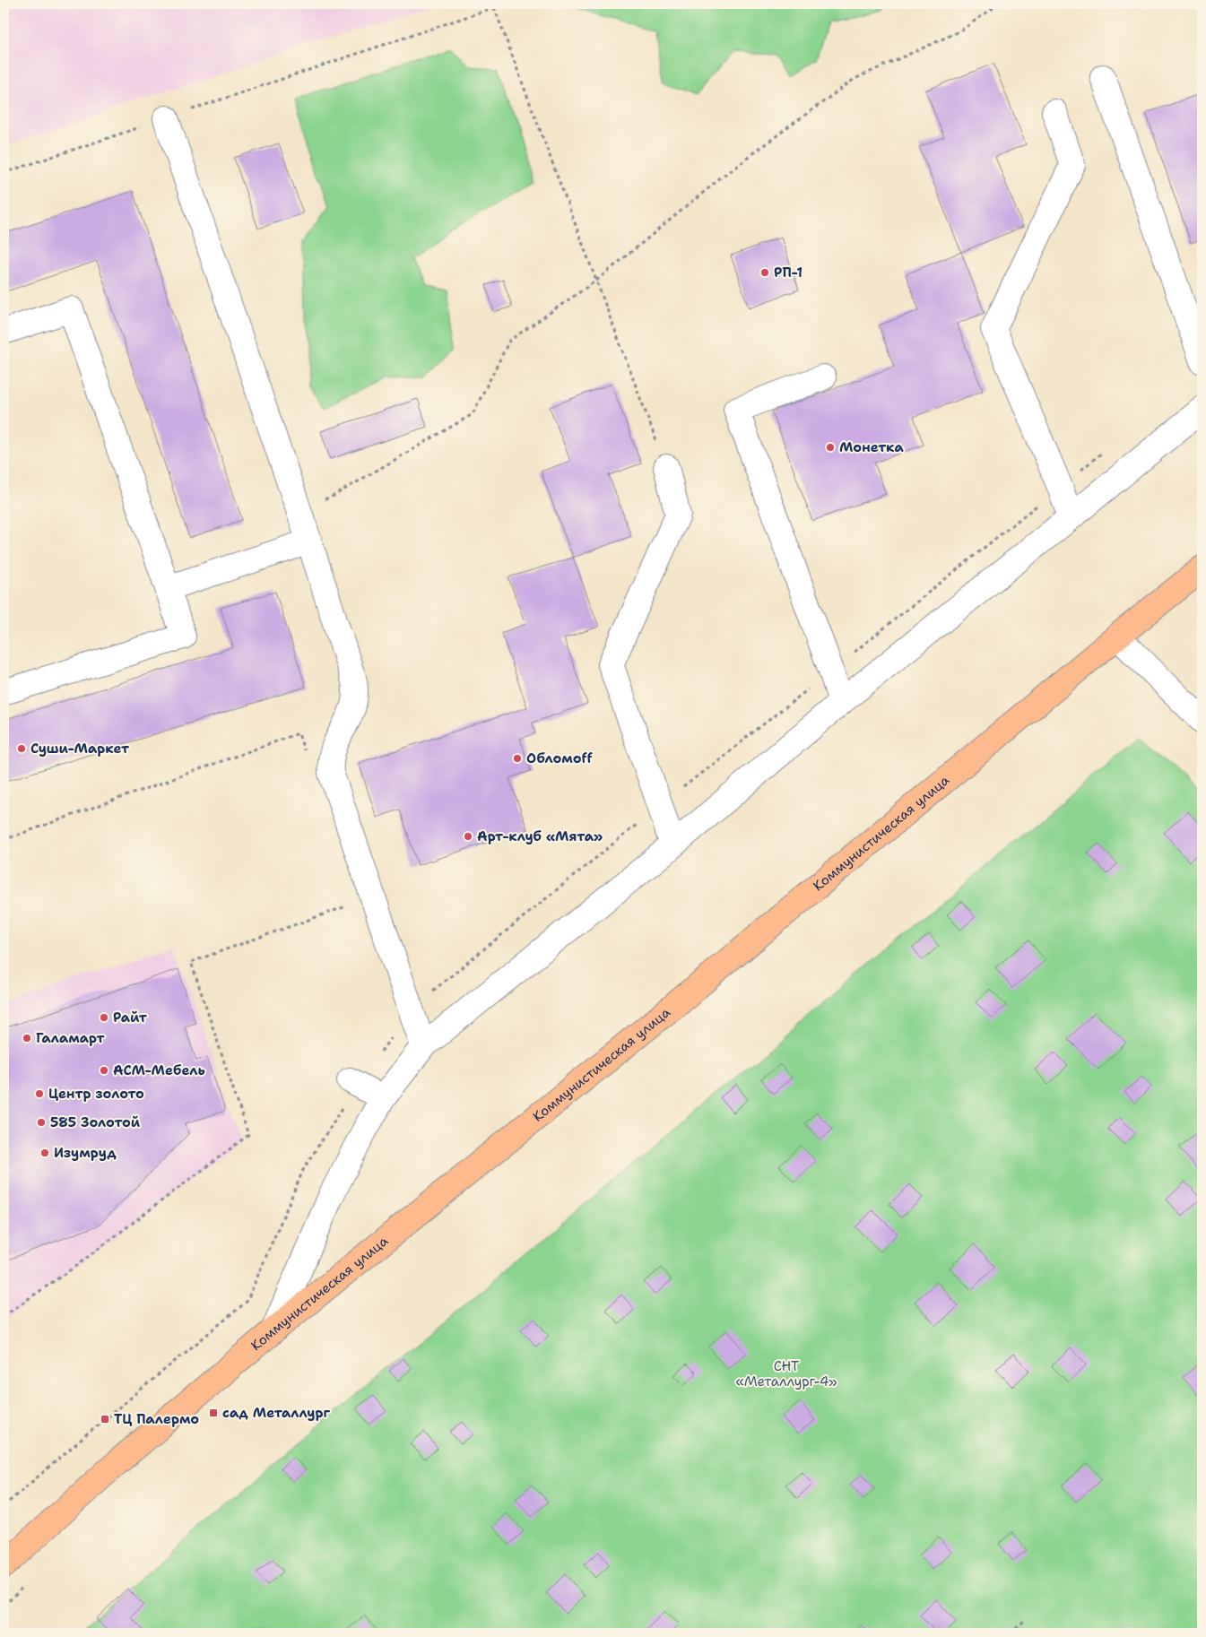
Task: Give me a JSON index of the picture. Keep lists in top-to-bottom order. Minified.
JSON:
{"streets":{"main road":["Коммунистическая улица"]},"parks":["СНТ «Металлург-4»"],"places":{"other":["РП-1","Монетка","Суши-Маркет","Обломоff","Арт-клуб «Мята»","Райт","Галамарт","АСМ-Мебель","Центр золото","585 Золотой","Изумруд"],"transit":["сад Металлург","ТЦ Палермо"]}}
